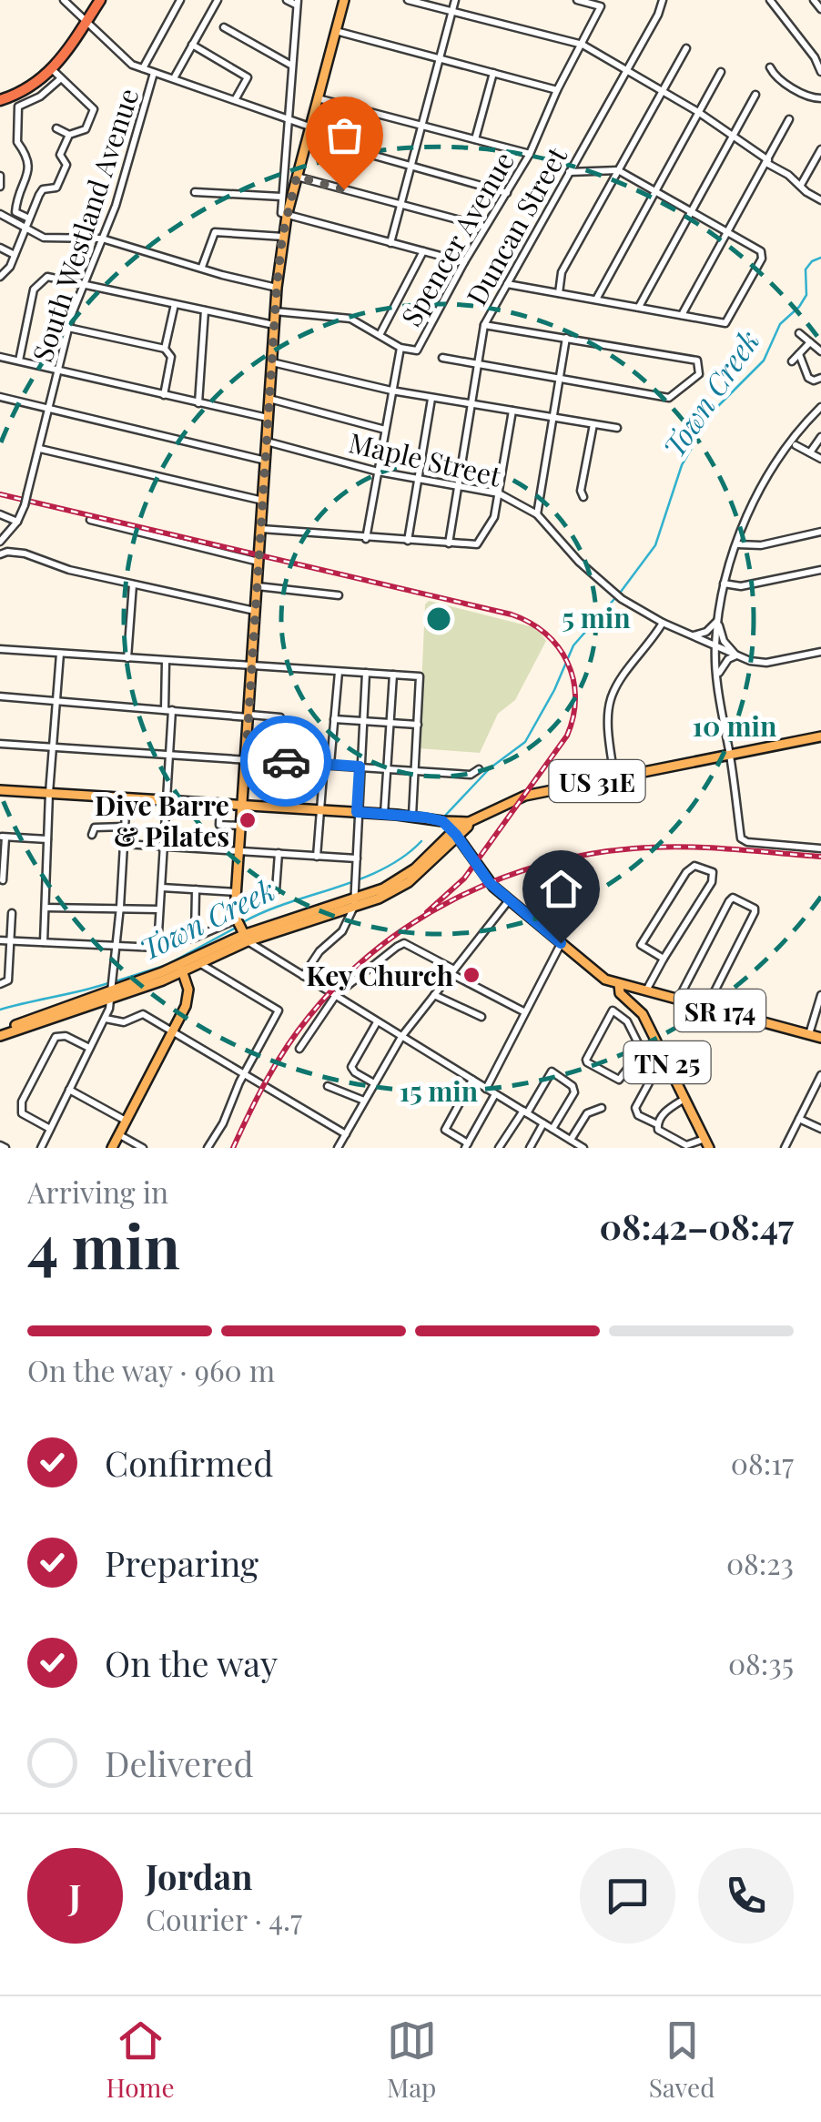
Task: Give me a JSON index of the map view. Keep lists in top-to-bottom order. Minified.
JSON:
{"streets":{"main road":["US 31E","SR 174","TN 25"],"street":["South Westland Avenue","Duncan Street","Spencer Avenue","Maple Street"]},"crossings":[["Duncan Street","Maple Street"],["Spencer Avenue","Maple Street"],["US 31E","TN 25"],["SR 174","TN 25"]],"water":["Town Creek"],"places":["Dive Barre & Pilates","Key Church"],"page":{"heading":["4 min","Arriving in","08:42–08:47"],"panel":["Jordan","Courier · 4.7"],"bar":"On the way · 960 m","list":[["Confirmed","08:17"],["Preparing","08:23"],["On the way","08:35"],"Delivered"],"round":"J","tabs":["Home","Map","Saved"]},"rings":["5 min","10 min","15 min"]}
